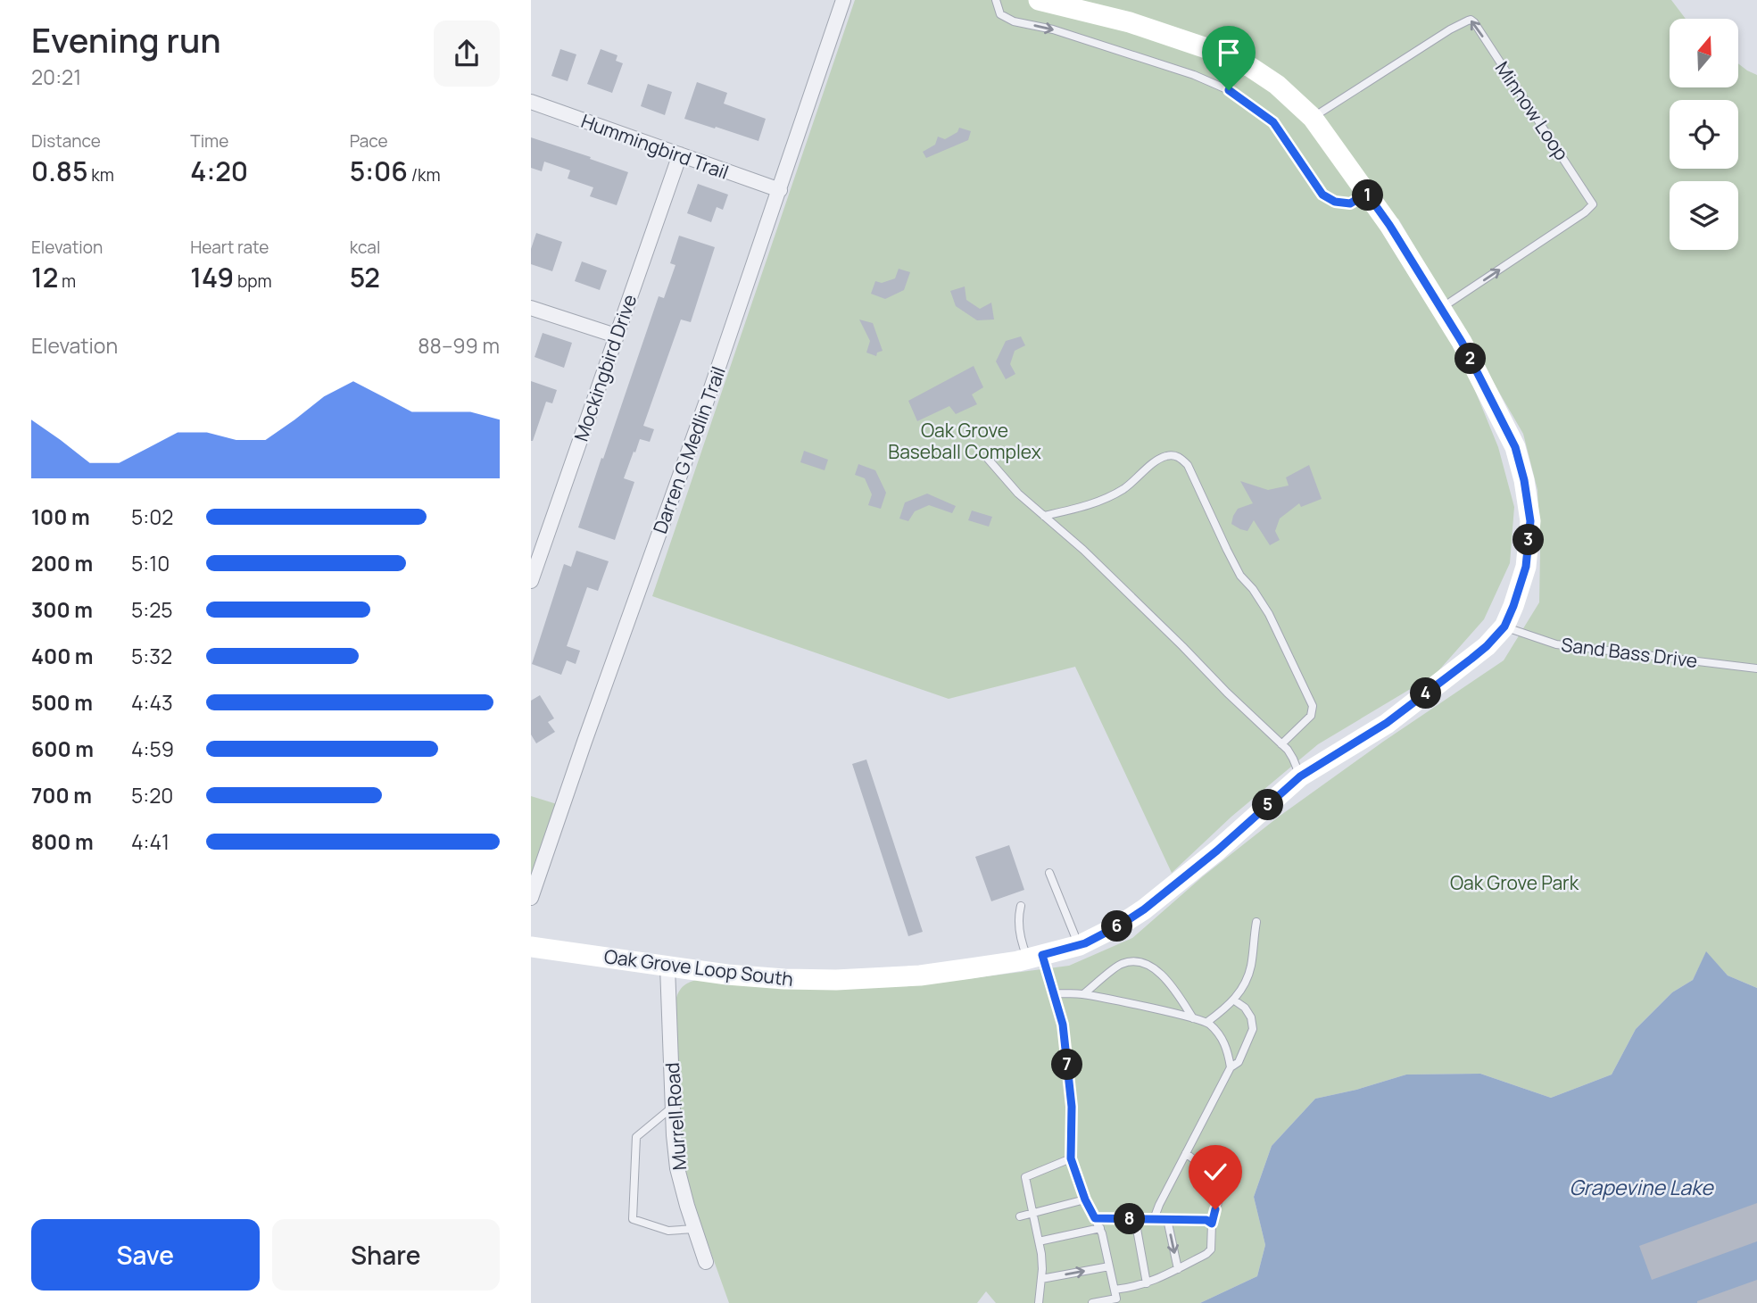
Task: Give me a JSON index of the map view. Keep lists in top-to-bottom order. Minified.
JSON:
{"streets":{"street":["Hummingbird Trail","Mockingbird Drive","Darren G Medlin Trail","Oak Grove Loop South","Murrell Road"],"lane":["Minnow Loop","Sand Bass Drive"]},"crossings":[["Hummingbird Trail","Mockingbird Drive"],["Hummingbird Trail","Darren G Medlin Trail"],["Sand Bass Drive","Oak Grove Loop South"],["Oak Grove Loop South","Murrell Road"]],"water":["Grapevine Lake"],"parks":["Oak Grove Baseball Complex","Oak Grove Park"],"north":"top","page":{"heading":["Evening run","20:21"],"stats":[["Distance","0.85 km"],["Time","4:20"],["Pace","5:06 /km"],["Elevation","12 m"],["Heart rate","149 bpm"],["kcal","52"]],"pins":["1","2","3","4","5","6","7","8"],"chart":["Elevation","88–99 m"],"list":[{"name":"100 m","note":"5:02"},{"name":"200 m","note":"5:10"},{"name":"300 m","note":"5:25"},{"name":"400 m","note":"5:32"},{"name":"500 m","note":"4:43"},{"name":"600 m","note":"4:59"},{"name":"700 m","note":"5:20"},{"name":"800 m","note":"4:41"}],"buttons":["Save","Share"]}}
